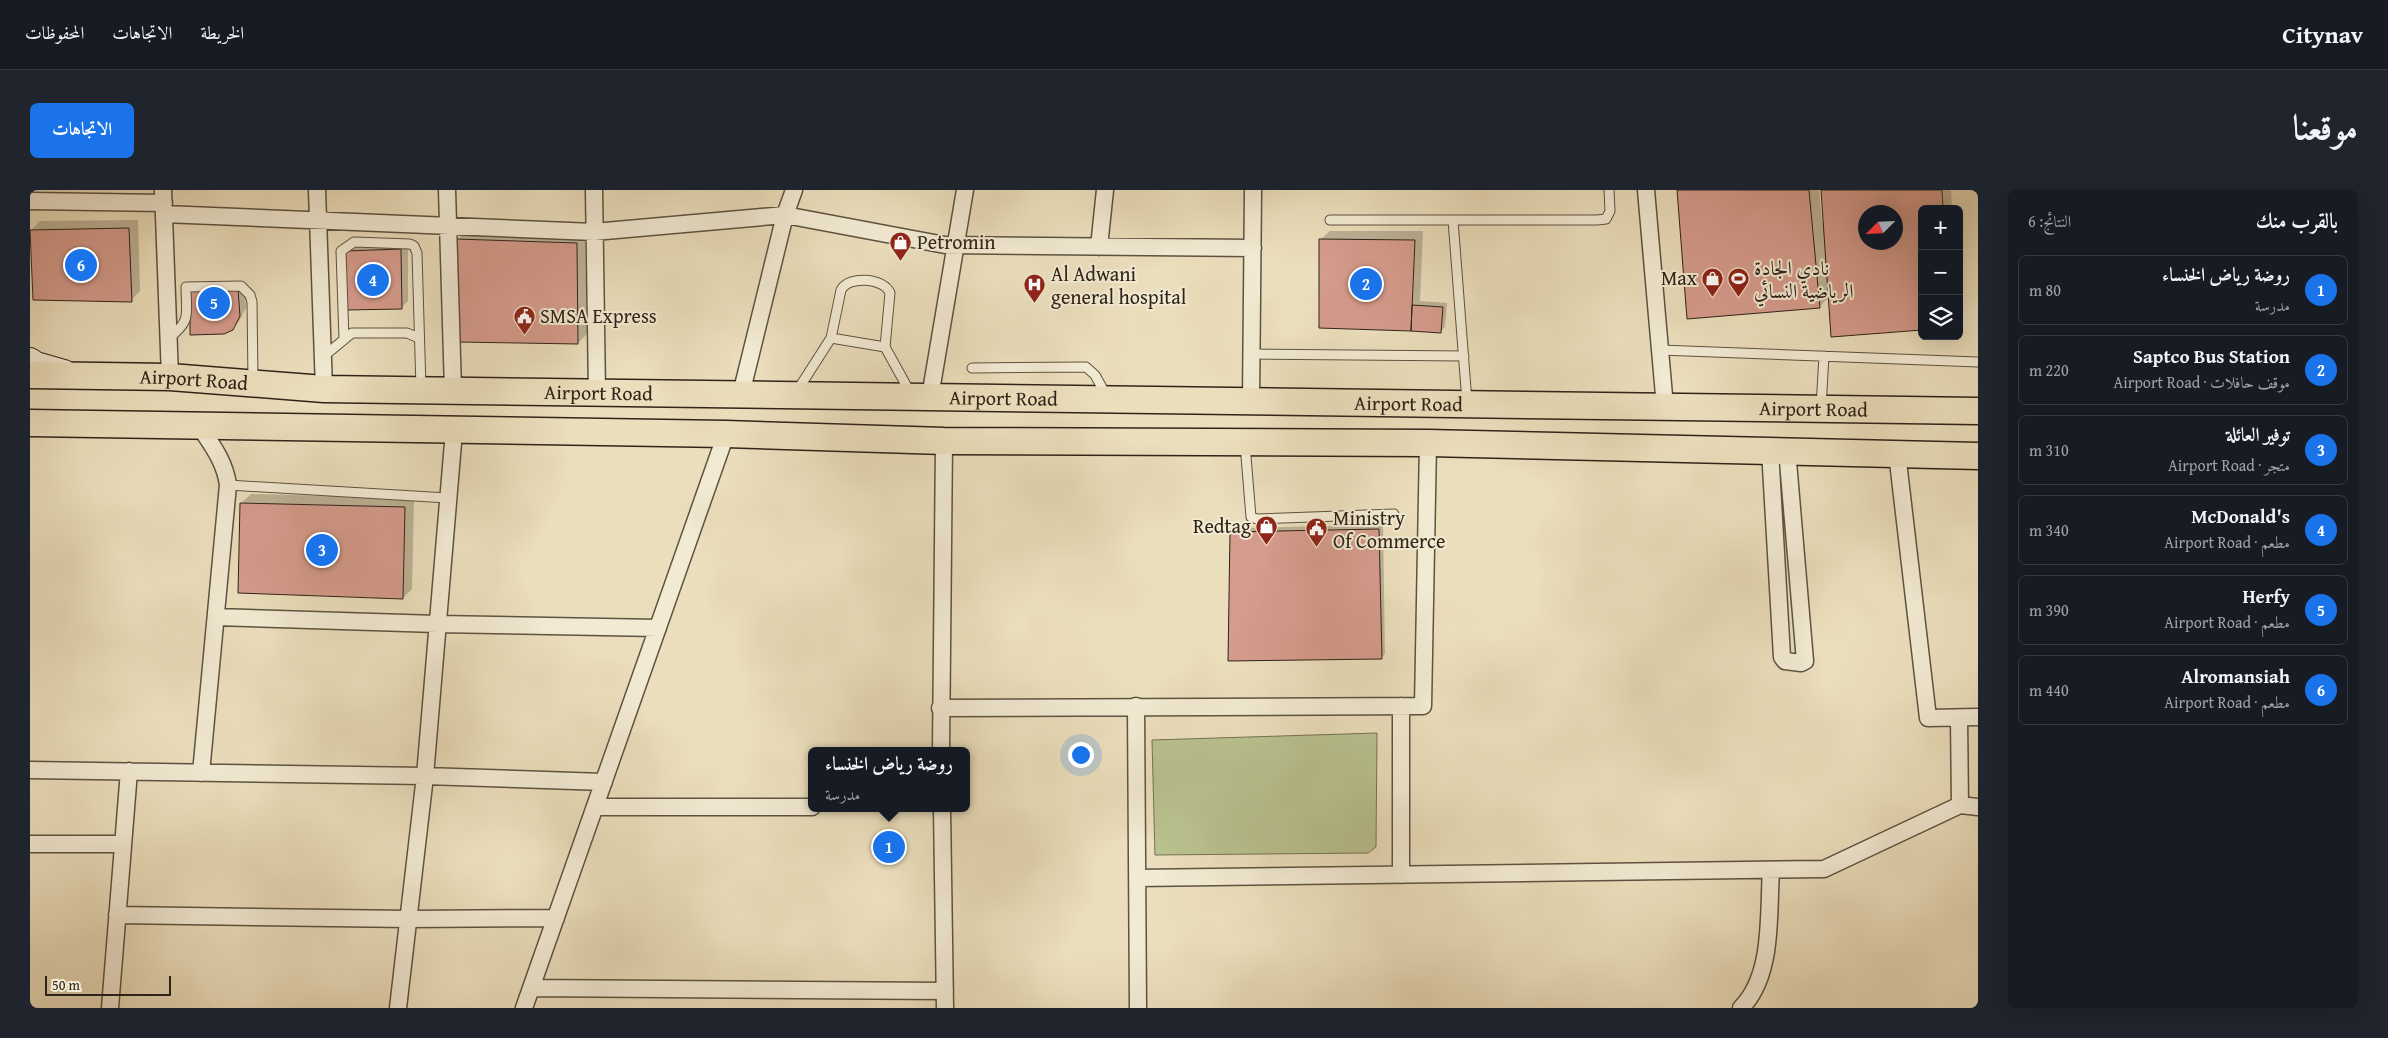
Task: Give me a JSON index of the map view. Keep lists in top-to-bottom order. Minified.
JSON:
{"streets":{"main road":["Airport Road"]},"places":{"shop":["Petromin","Max","Redtag"],"sports":["نادي الجادة الرياضية النسائي"],"hospital":["Al Adwani general hospital"],"public building":["SMSA Express","Ministry Of Commerce"]},"scale_bar":"50 m","north":"bottom left","page":{"header":"Citynav","nav":["الخريطة","الاتجاهات","المحفوظات"],"title":"موقعنا","buttons":"الاتجاهات","heading":["بالقرب منك","النتائج: 6"],"map_buttons":["+","−"],"pins":["6","4","2","5","3","1"],"list":[{"mark":"1","name":"روضة رياض الخنساء","note":"مدرسة","value":"80 m"},{"mark":"2","name":"Saptco Bus Station","note":"موقف حافلات · Airport Road","value":"220 m"},{"mark":"3","name":"توفير العائلة","note":"متجر · Airport Road","value":"310 m"},{"mark":"4","name":"McDonald's","note":"مطعم · Airport Road","value":"340 m"},{"mark":"5","name":"Herfy","note":"مطعم · Airport Road","value":"390 m"},{"mark":"6","name":"Alromansiah","note":"مطعم · Airport Road","value":"440 m"}],"popup":["روضة رياض الخنساء","مدرسة"],"scale":"50 m"}}
